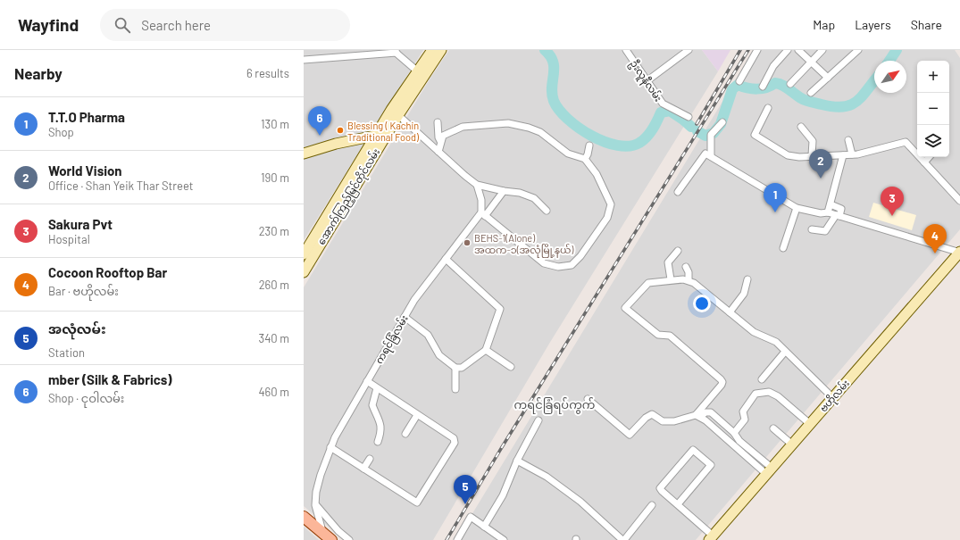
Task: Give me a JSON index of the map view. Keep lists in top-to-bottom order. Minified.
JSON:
{"streets":{"main road":["အောက်ကြည့်မြင်တိုင်လမ်း","ဗဟိုလမ်း"],"street":["ဦးလူနီလမ်း","ကရင်ခြံလမ်း"]},"districts":["ကရင်ခြံရပ်ကွက်"],"places":["Blessing ( Kachin Traditional Food)","BEHS-1(Alone) အထက-၁(အလုံမြို့နယ်)"],"north":"top right","page":{"header":"Wayfind","search":"Search here","nav":["Map","Layers","Share"],"heading":["Nearby","6 results"],"map_buttons":["+","−"],"list":[{"mark":"1","name":"T.T.O Pharma","note":"Shop","value":"130 m"},{"mark":"2","name":"World Vision","note":"Office · Shan Yeik Thar Street","value":"190 m"},{"mark":"3","name":"Sakura Pvt","note":"Hospital","value":"230 m"},{"mark":"4","name":"Cocoon Rooftop Bar","note":"Bar · ဗဟိုလမ်း","value":"260 m"},{"mark":"5","name":"အလုံလမ်း","note":"Station","value":"340 m"},{"mark":"6","name":"mber (Silk & Fabrics)","note":"Shop · ငုဝါလမ်း","value":"460 m"}],"pins":["6","2","1","3","4","5"]}}
